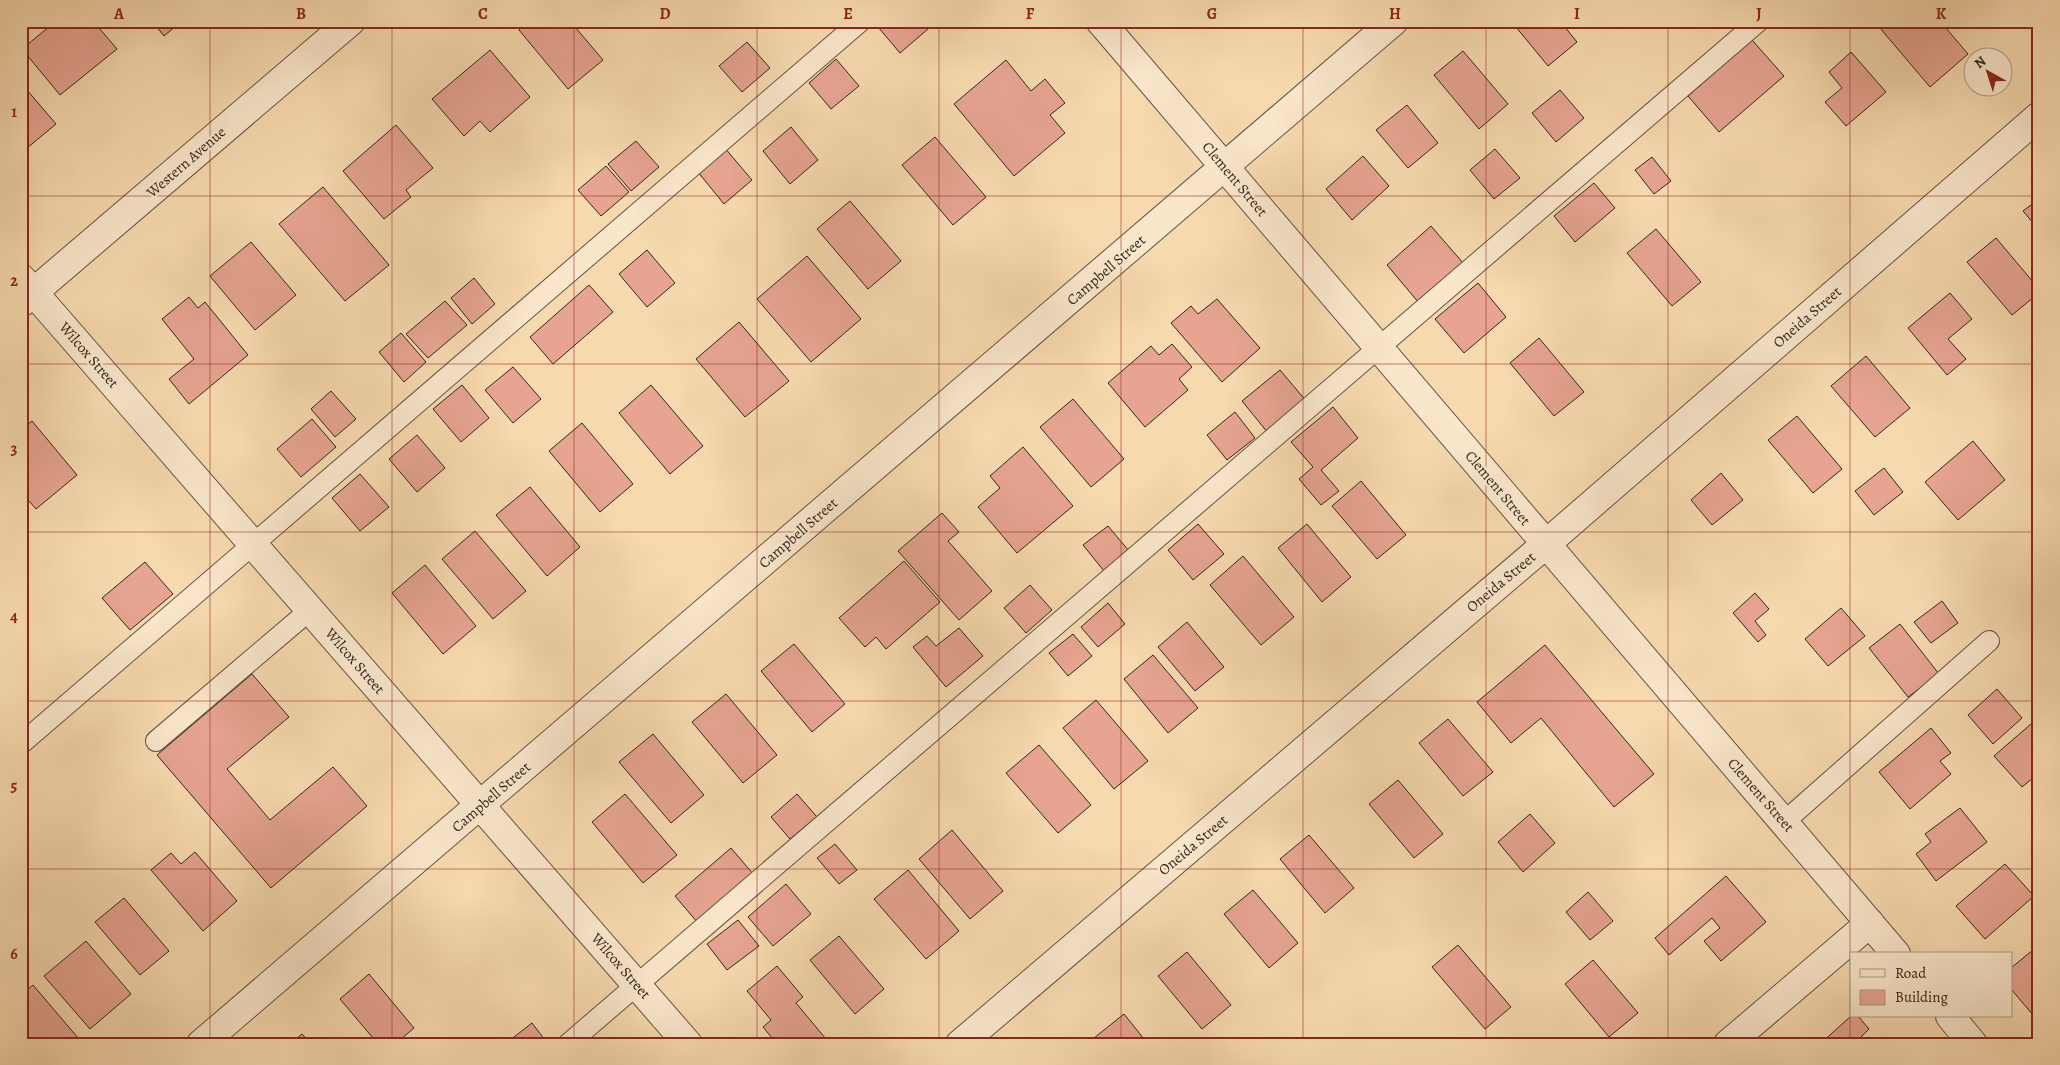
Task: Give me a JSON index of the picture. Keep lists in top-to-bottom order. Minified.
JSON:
{"streets":{"street":["Western Avenue","Clement Street","Campbell Street","Oneida Street","Wilcox Street"]},"crossings":[["Western Avenue","Wilcox Street"],["Clement Street","Campbell Street"],["Clement Street","Oneida Street"],["Campbell Street","Wilcox Street"]],"legend":["Road","Building"],"north":"top left","grid":{"columns":["A","B","C","D","E","F","G","H","I","J","K"],"rows":["1","2","3","4","5","6"]}}
